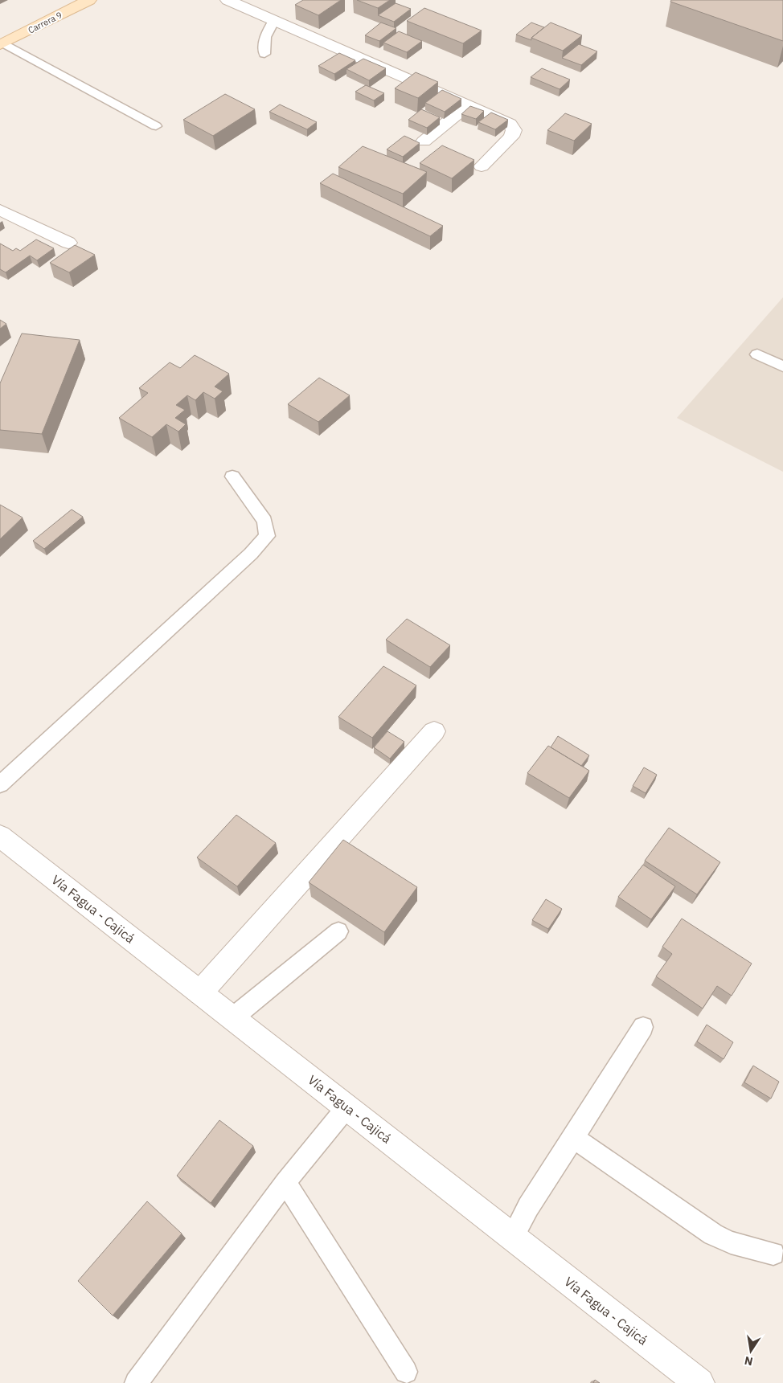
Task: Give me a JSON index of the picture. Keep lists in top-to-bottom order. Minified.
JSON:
{"streets":{"main road":["Carrera 9"],"street":["Vía Fagua - Cajicá"]},"north":"bottom"}
